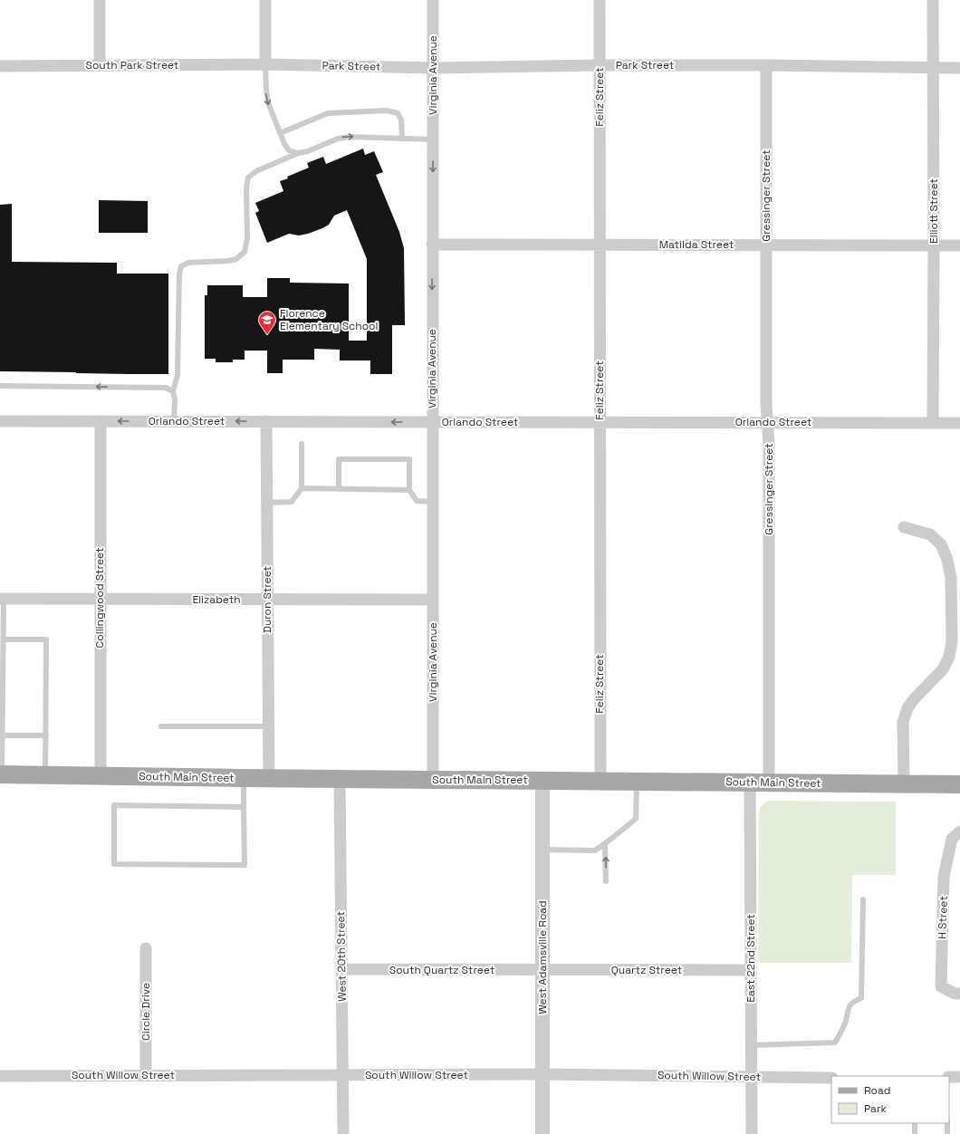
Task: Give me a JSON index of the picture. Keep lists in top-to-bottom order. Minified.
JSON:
{"streets":{"main road":["South Main Street"],"street":["South Park Street","Park Street","Virginia Avenue","Feliz Street","Gressinger Street","Elliott Street","Matilda Street","Orlando Street","Collingwood Street","Elizabeth","Duron Street","H Street","West 20th Street","West Adamsville Road","East 22nd Street","South Quartz Street","Quartz Street","Circle Drive","South Willow Street"]},"crossings":[["South Park Street","Park Street"],["Park Street","Virginia Avenue"],["Park Street","Feliz Street"],["Park Street","Gressinger Street"],["Park Street","Elliott Street"],["Virginia Avenue","Matilda Street"],["Virginia Avenue","Orlando Street"],["Virginia Avenue","Elizabeth"],["Virginia Avenue","South Main Street"],["Feliz Street","Matilda Street"],["Feliz Street","Orlando Street"],["Feliz Street","South Main Street"],["Gressinger Street","Matilda Street"],["Gressinger Street","Orlando Street"],["Gressinger Street","South Main Street"],["Elliott Street","Matilda Street"],["Elliott Street","Orlando Street"],["Orlando Street","Collingwood Street"],["Orlando Street","Duron Street"],["Collingwood Street","Elizabeth"],["Collingwood Street","South Main Street"],["Elizabeth","Duron Street"],["Duron Street","South Main Street"],["South Main Street","West 20th Street"],["South Main Street","West Adamsville Road"],["South Main Street","East 22nd Street"],["West 20th Street","South Quartz Street"],["West 20th Street","South Willow Street"],["West Adamsville Road","South Quartz Street"],["West Adamsville Road","Quartz Street"],["West Adamsville Road","South Willow Street"],["East 22nd Street","Quartz Street"],["East 22nd Street","South Willow Street"],["South Quartz Street","Quartz Street"],["Circle Drive","South Willow Street"]],"one_way":["Virginia Avenue"],"places":{"school or university":["Florence Elementary School"]},"legend":["Road","Park"]}
